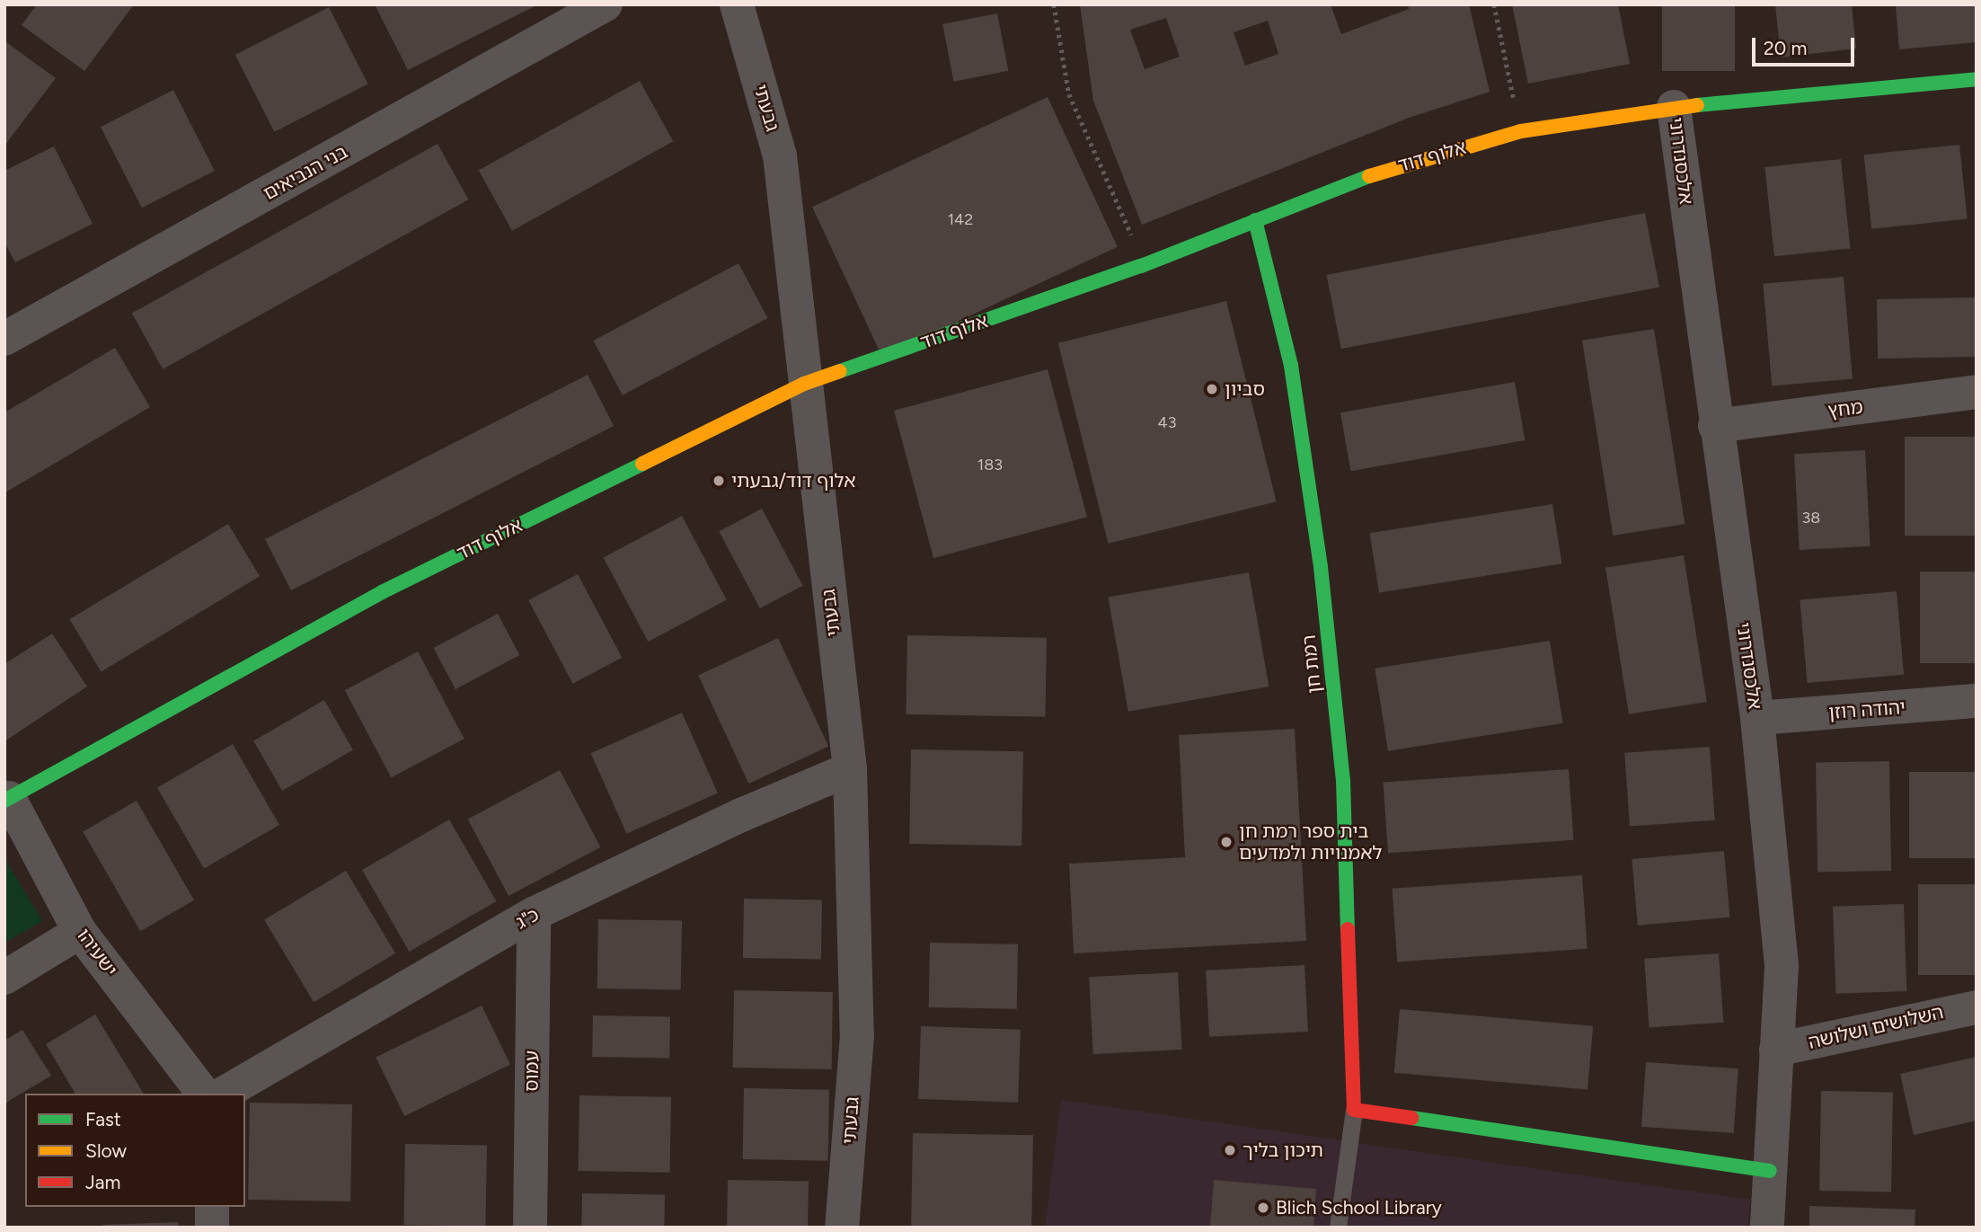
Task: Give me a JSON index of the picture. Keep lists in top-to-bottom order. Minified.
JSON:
{"streets":{"street":["גבעתי","אלוף דוד","אלכסנדרוני","בני הנביאים","מחץ","רמת חן","יהודה רוזן","כ\"ג","ישעיהו","השלושים ושלושה","עמוס"]},"crossings":[["גבעתי","אלוף דוד"],["גבעתי","כ\"ג"],["אלוף דוד","אלכסנדרוני"],["אלוף דוד","רמת חן"],["אלוף דוד","ישעיהו"],["אלכסנדרוני","מחץ"],["אלכסנדרוני","יהודה רוזן"],["אלכסנדרוני","השלושים ושלושה"],["כ\"ג","עמוס"]],"places":["סביון","אלוף דוד/גבעתי","בית ספר רמת חן לאמנויות ולמדעים","תיכון בליך","Blich School Library"],"house_numbers":["142","43","183","38"],"legend":["Fast","Slow","Jam"],"scale_bar":"20 m"}
